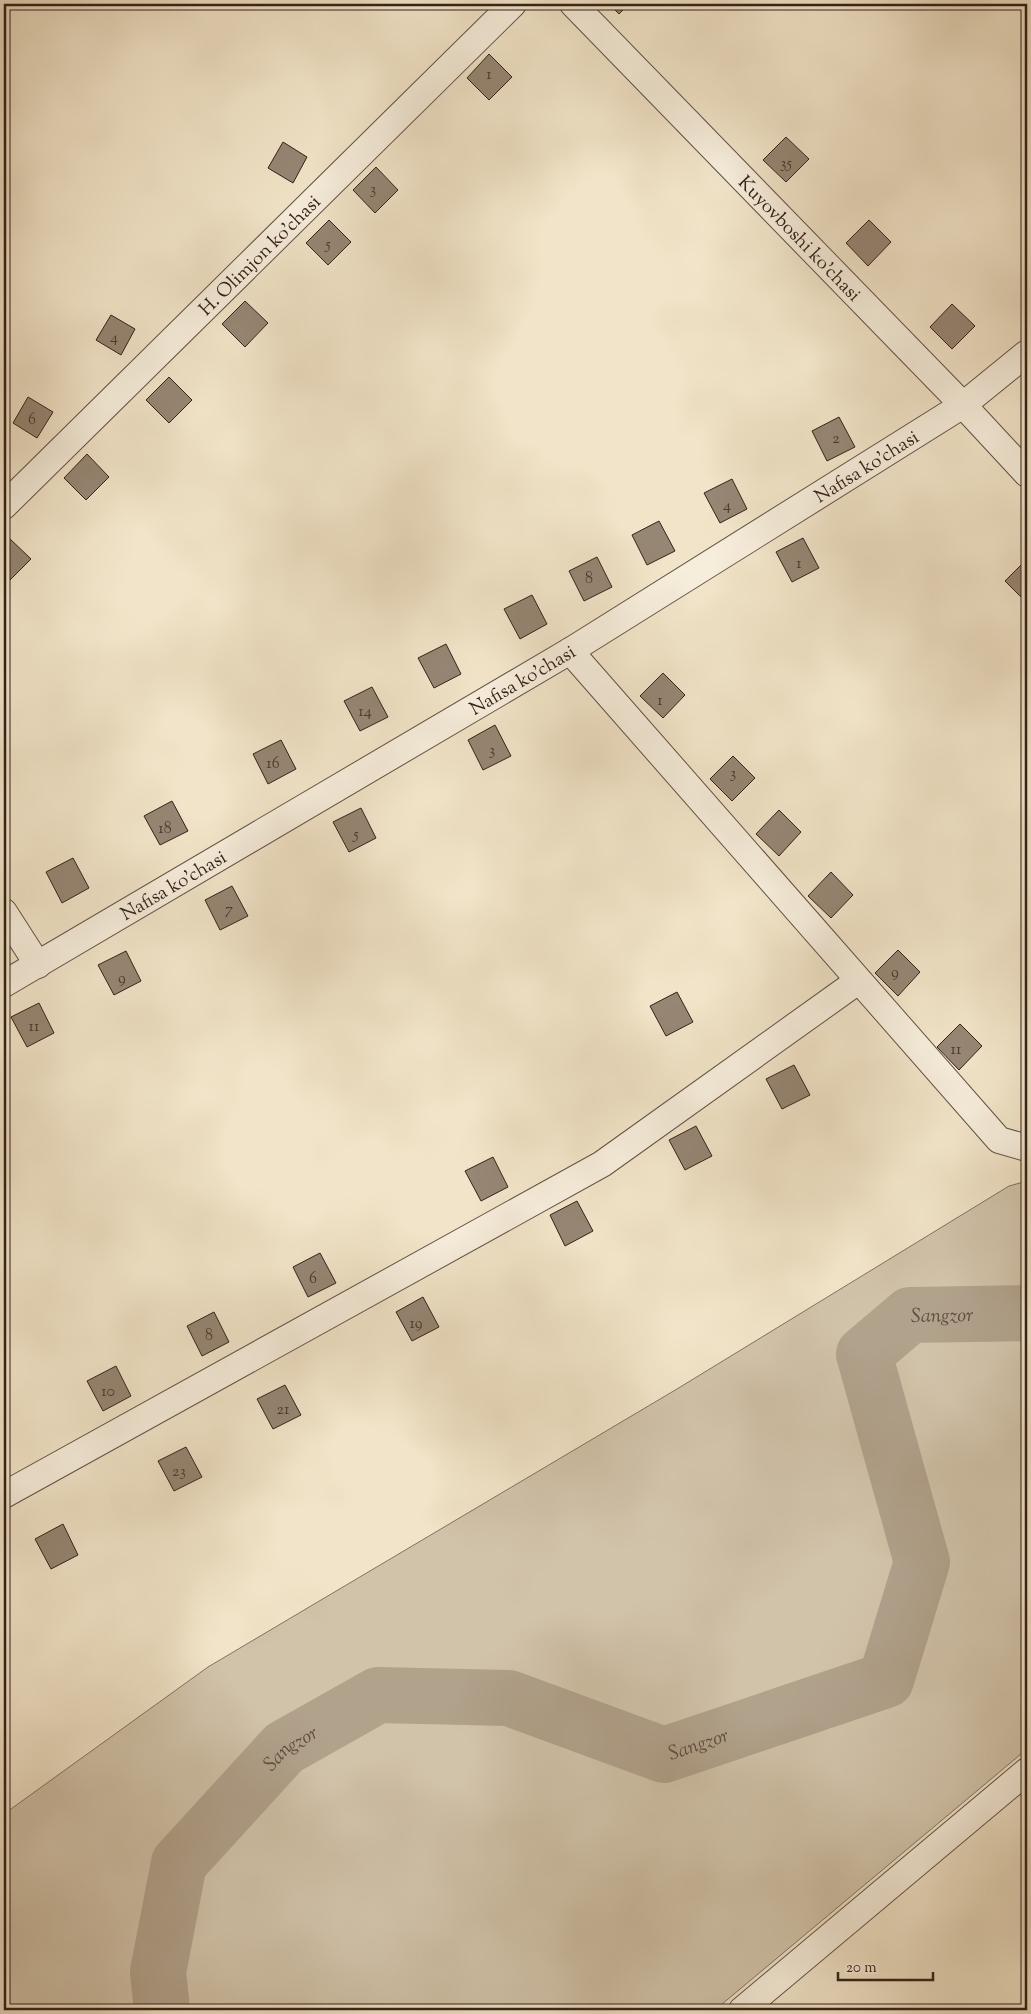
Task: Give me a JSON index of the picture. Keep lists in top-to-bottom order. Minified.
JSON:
{"streets":{"street":["Kuyovboshi ko'chasi","H. Olimjon ko'chasi","Nafisa ko'chasi"]},"crossings":[["Kuyovboshi ko'chasi","Nafisa ko'chasi"]],"water":["Sangzor"],"house_numbers":["1","35","3","5","4","6","2","4","1","8","1","14","3","16","3","18","5","7","9","9","11","11","6","19","8","10","21","23"],"scale_bar":"20 m"}
